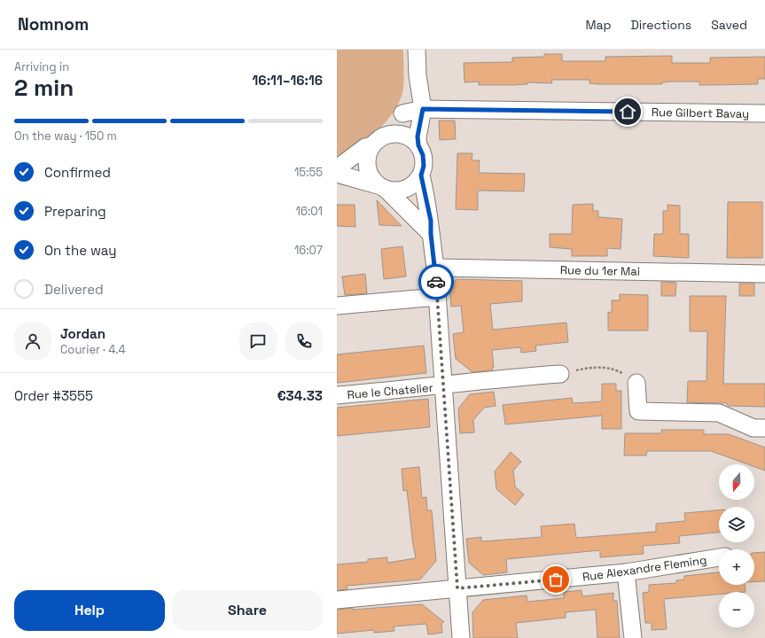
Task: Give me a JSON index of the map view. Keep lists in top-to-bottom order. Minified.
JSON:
{"streets":{"street":["Rue Gilbert Bavay","Rue du 1er Mai","Rue le Chatelier","Rue Alexandre Fleming"]},"north":"bottom","page":{"header":"Nomnom","nav":["Map","Directions","Saved"],"heading":["2 min","Arriving in","16:11–16:16"],"panel":["Jordan","Courier · 4.4","Order #3555","€34.33"],"bar":"On the way · 150 m","list":[["Confirmed","15:55"],["Preparing","16:01"],["On the way","16:07"],"Delivered"],"map_buttons":["+","−"],"buttons":["Help","Share"]}}
